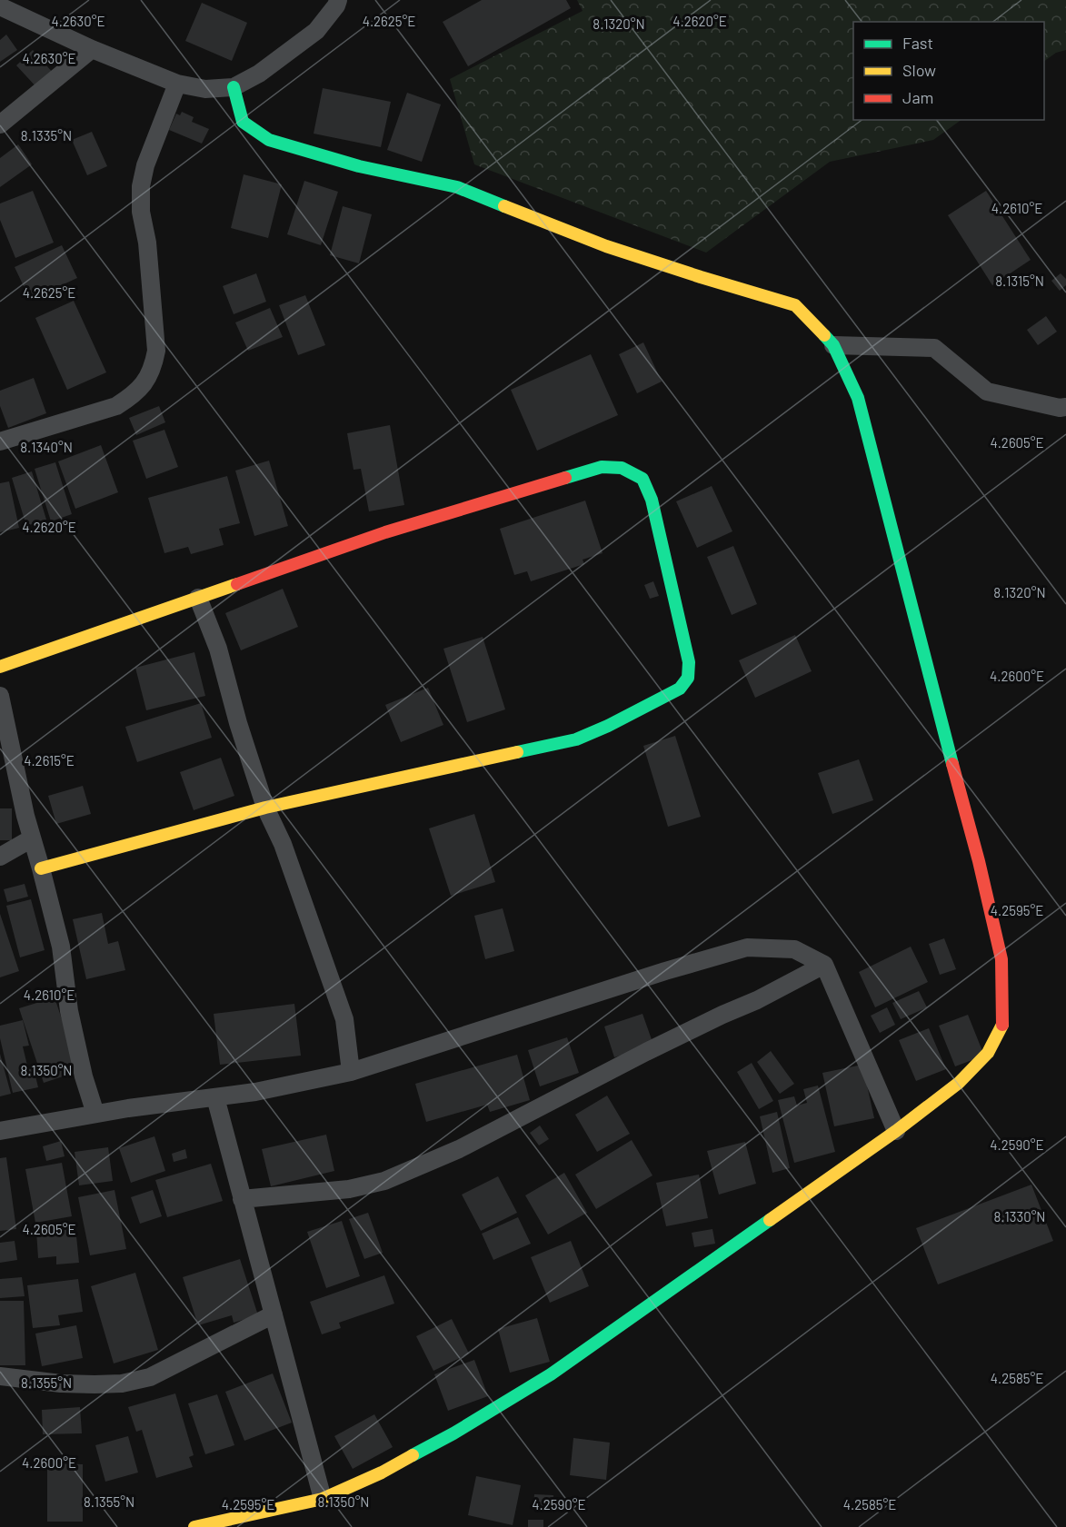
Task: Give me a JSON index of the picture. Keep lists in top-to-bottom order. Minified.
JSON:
{"legend":["Fast","Slow","Jam"],"coordinates":["4.2630°E","4.2625°E","4.2620°E","8.1320°N","8.1335°N","4.2610°E","8.1315°N","4.2605°E","8.1340°N","4.2600°E","4.2615°E","4.2595°E","8.1350°N","4.2590°E","8.1330°N","4.2585°E","8.1355°N"]}
